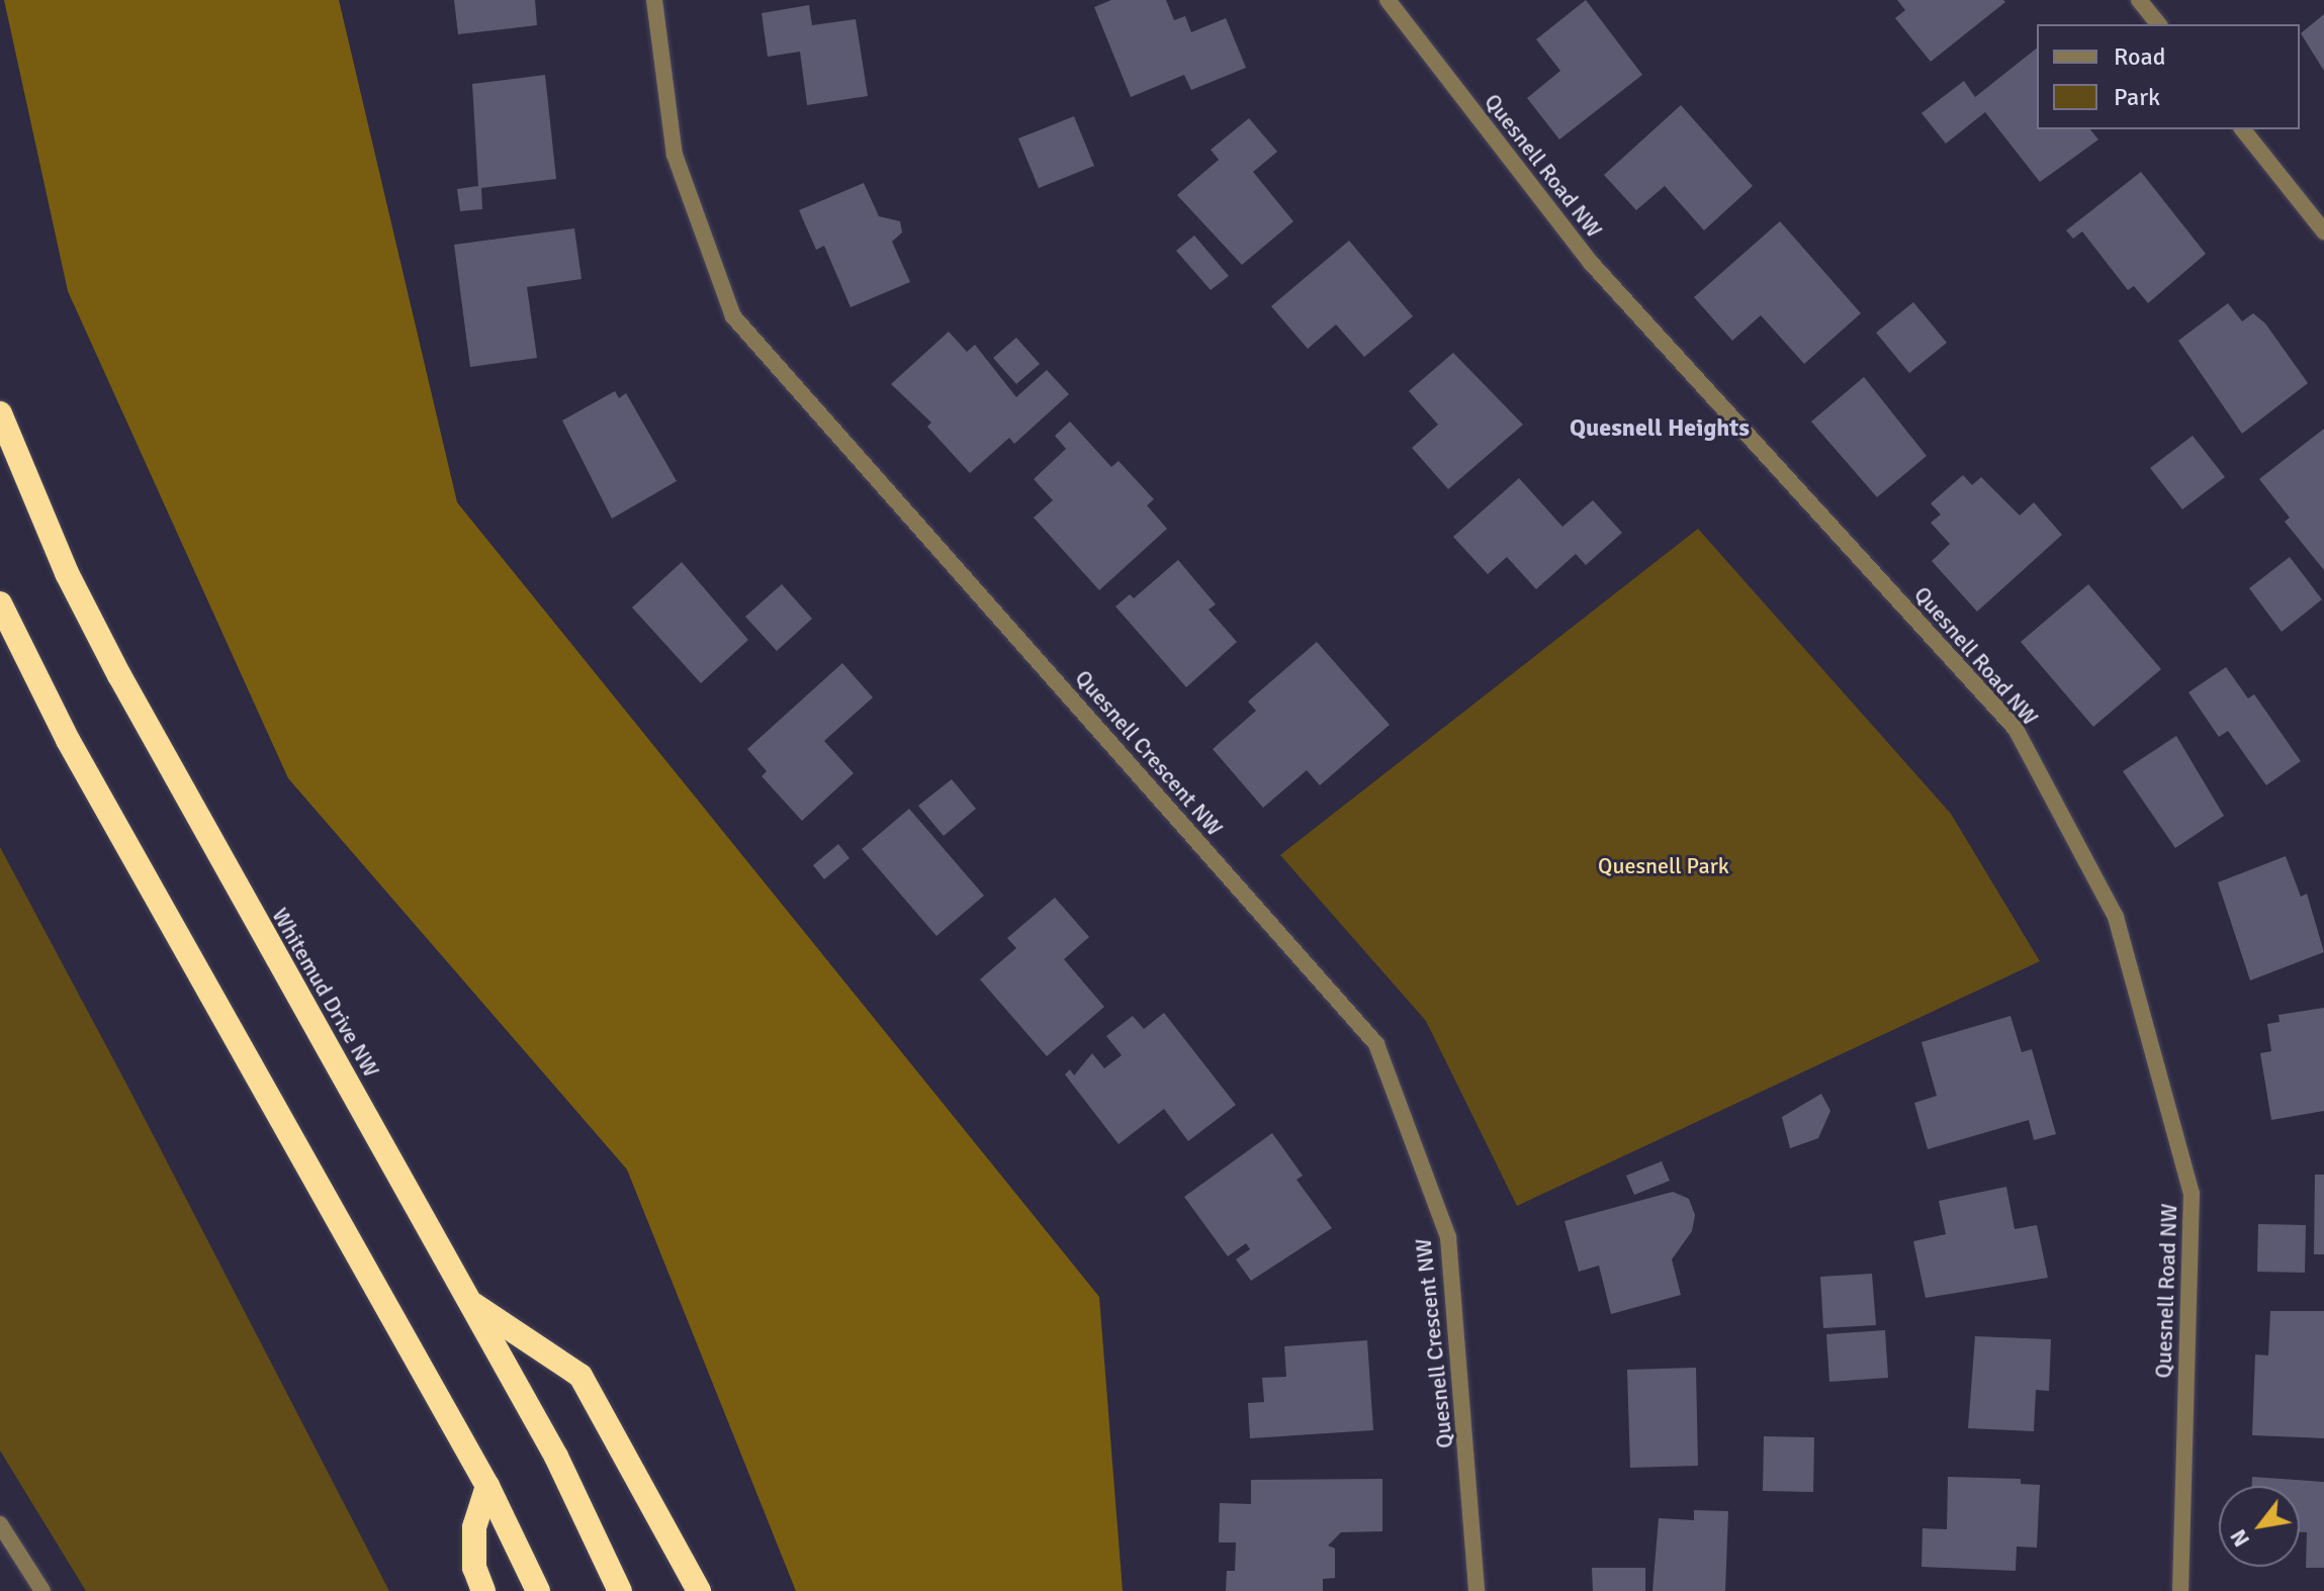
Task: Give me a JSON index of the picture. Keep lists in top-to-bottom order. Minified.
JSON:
{"streets":{"highway":["Whitemud Drive NW"],"street":["Quesnell Road NW","Quesnell Crescent NW"]},"districts":["Quesnell Heights"],"parks":["Quesnell Park"],"legend":["Road","Park"],"north":"bottom left"}
